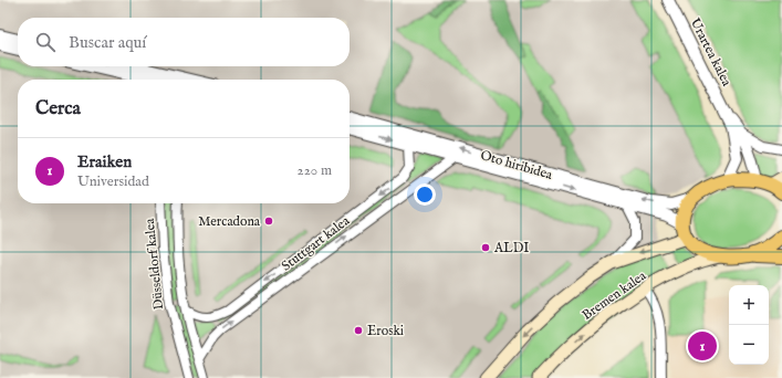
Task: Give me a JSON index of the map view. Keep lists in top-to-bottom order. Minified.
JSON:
{"streets":{"main road":["Bremen kalea"],"street":["Urartea kalea","Oto hiribidea","Stuttgart kalea","Düsseldorf kalea"]},"crossings":[["Oto hiribidea","Stuttgart kalea"],["Oto hiribidea","Bremen kalea"],["Stuttgart kalea","Düsseldorf kalea"]],"places":["Mercadona","ALDI","Eroski"],"page":{"search":"Buscar aquí","heading":"Cerca","list":[{"mark":"1","name":"Eraiken","note":"Universidad","value":"220 m"}],"map_buttons":["+","−"],"pins":"1"}}
